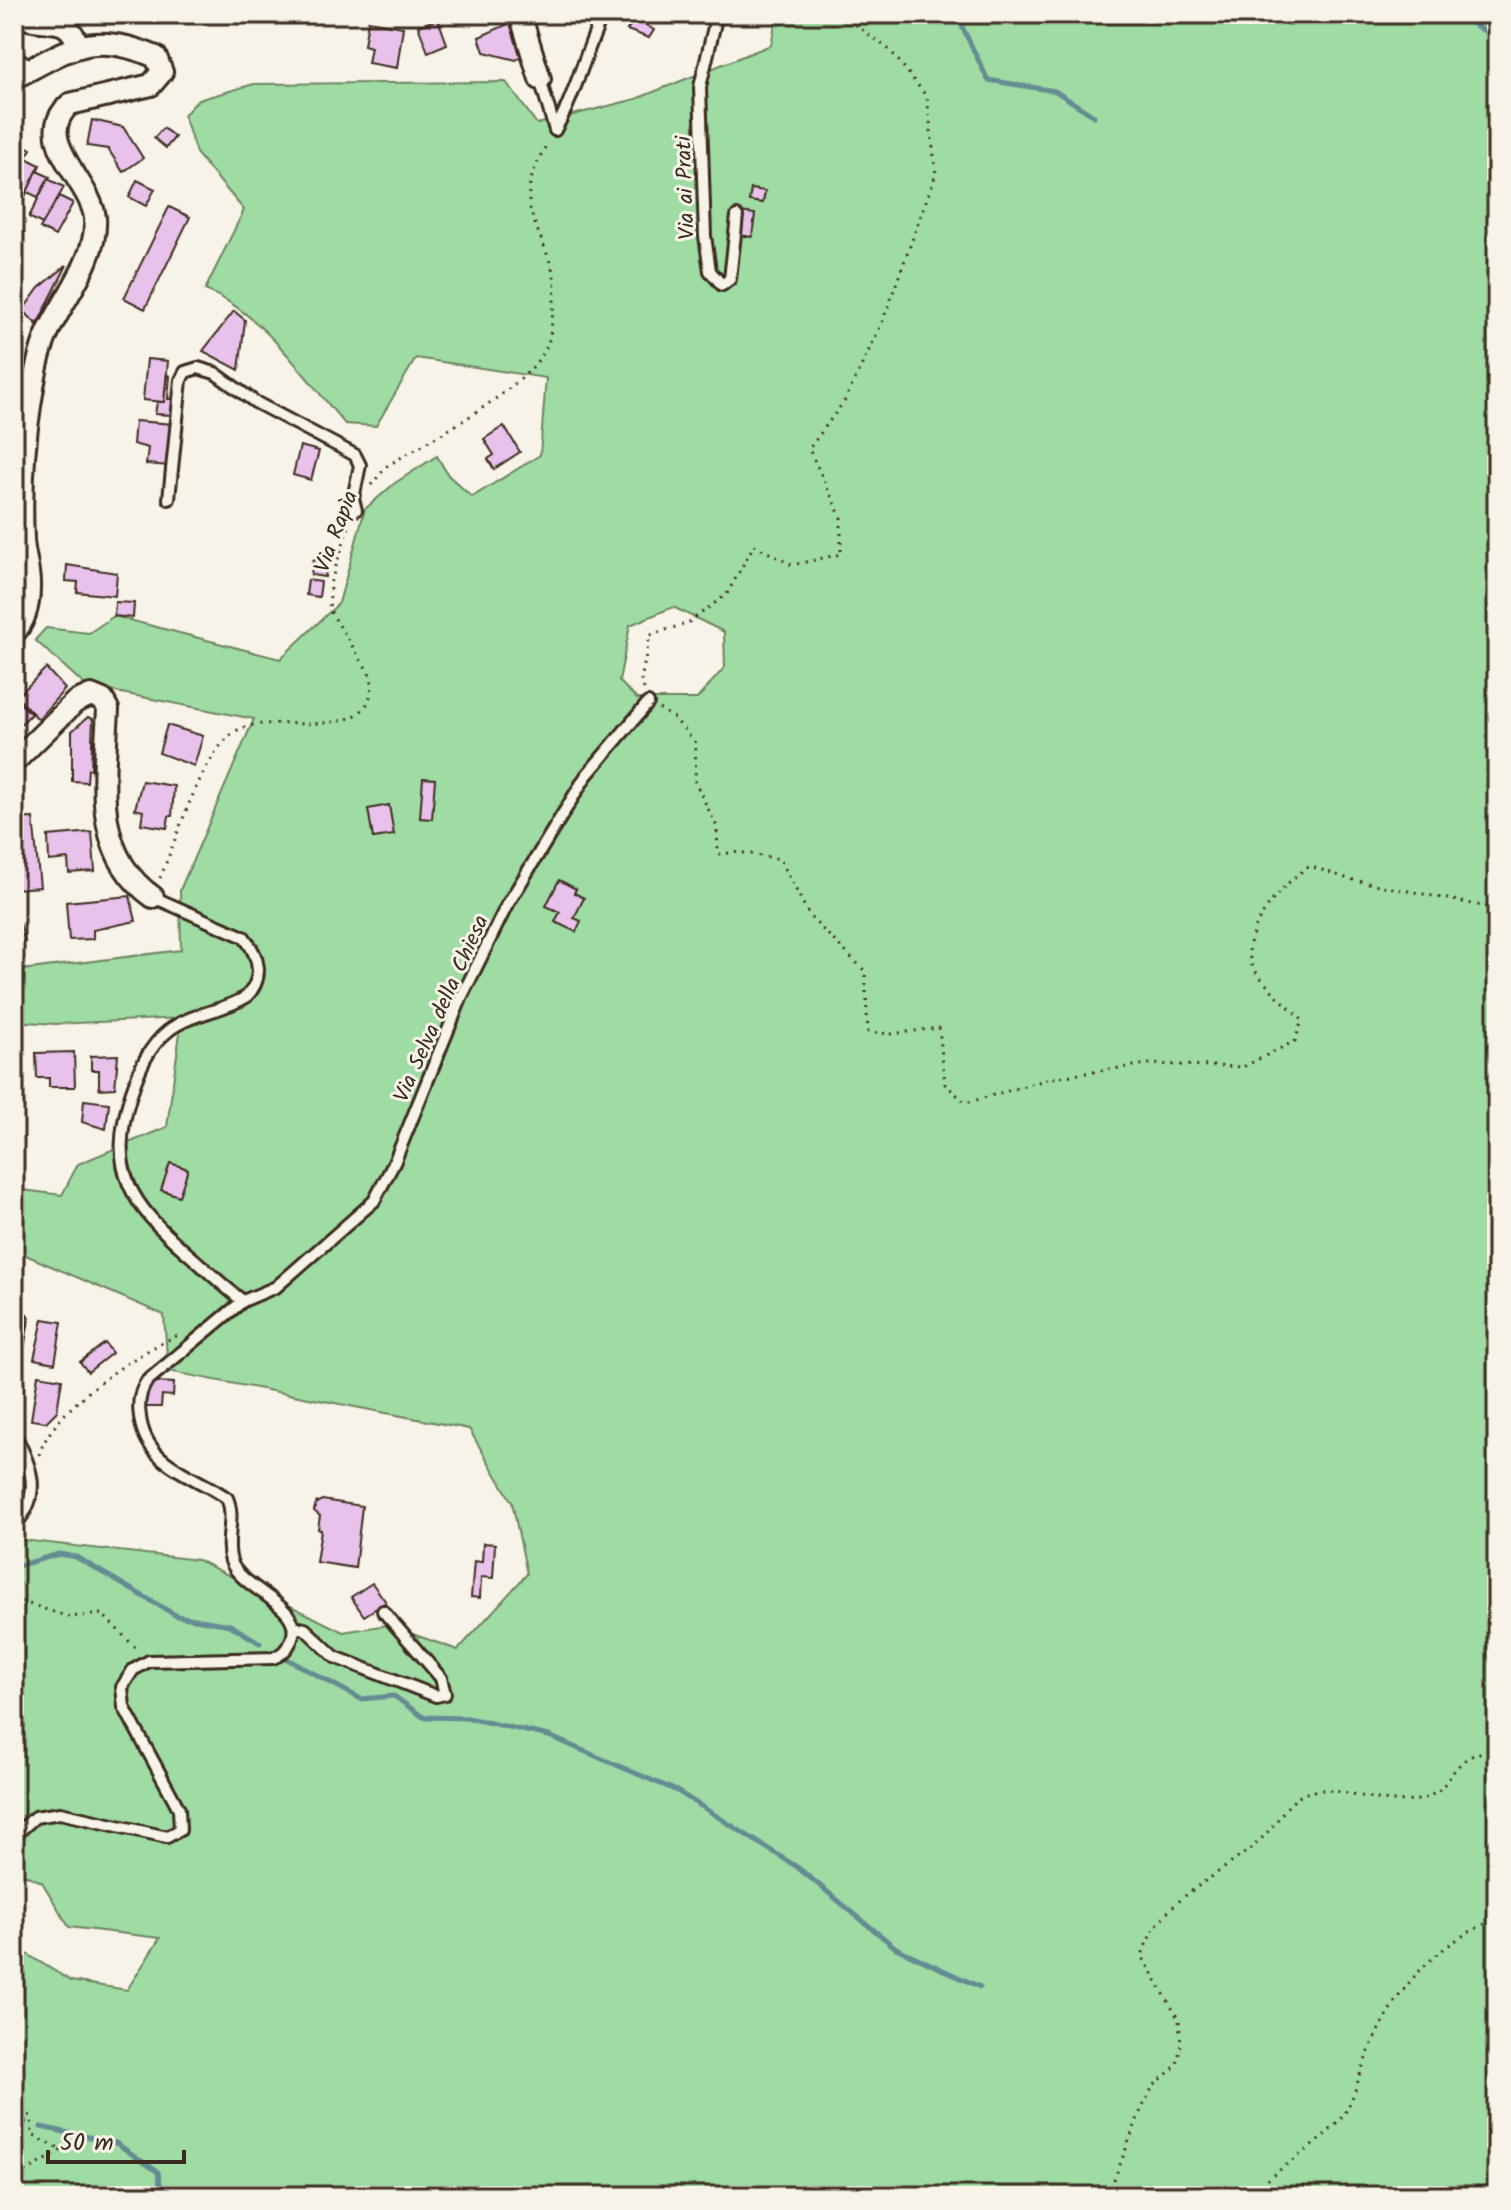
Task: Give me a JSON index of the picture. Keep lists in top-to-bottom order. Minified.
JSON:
{"streets":{"lane":["Via ai Prati","Via Selva della Chiesa"],"path":["Via Rapìa"]},"scale_bar":"50 m"}
